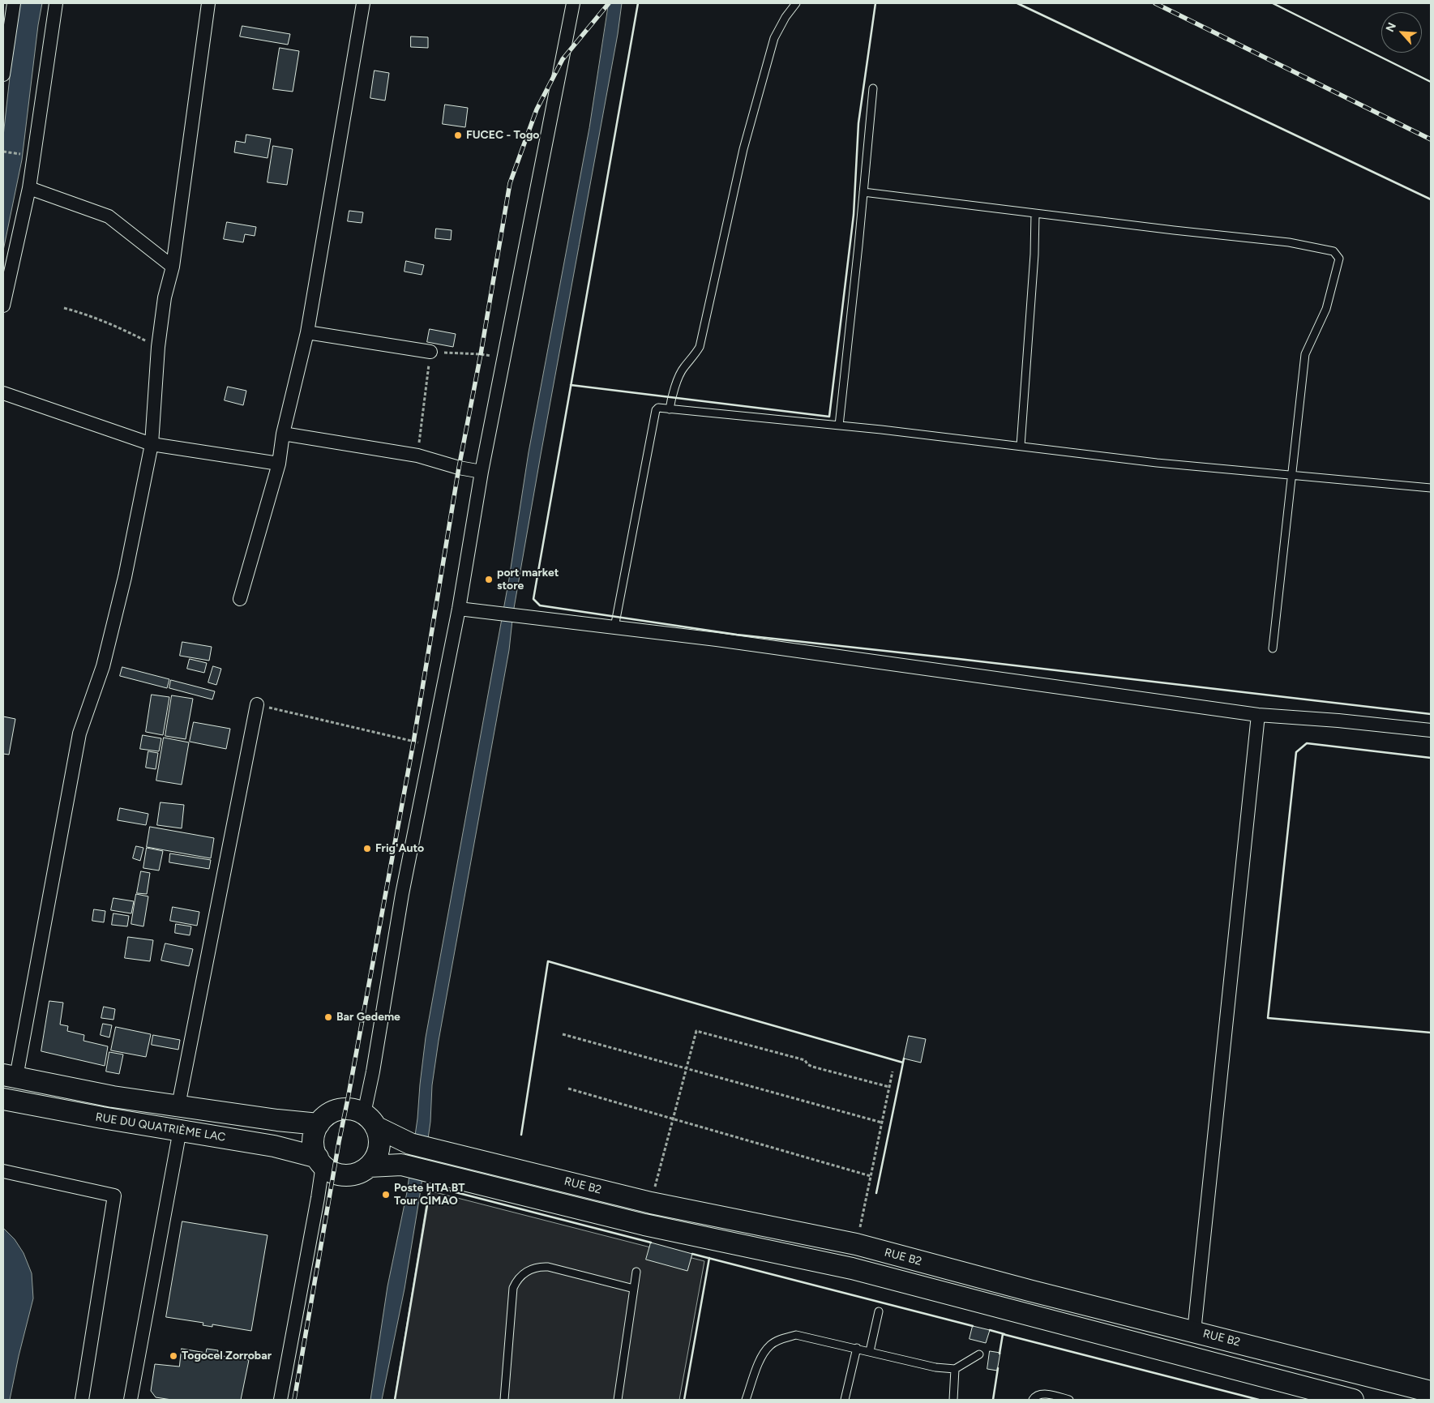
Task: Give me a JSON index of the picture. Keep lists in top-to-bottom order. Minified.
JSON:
{"streets":{"main road":["RUE DU QUATRIÈME LAC","RUE B2"]},"crossings":[["RUE DU QUATRIÈME LAC","RUE B2"]],"places":["FUCEC - Togo","port market store","Frig'Auto","Bar Gedeme","Poste HTA BT Tour CIMAO","Togocel Zorrobar"],"north":"top left"}
